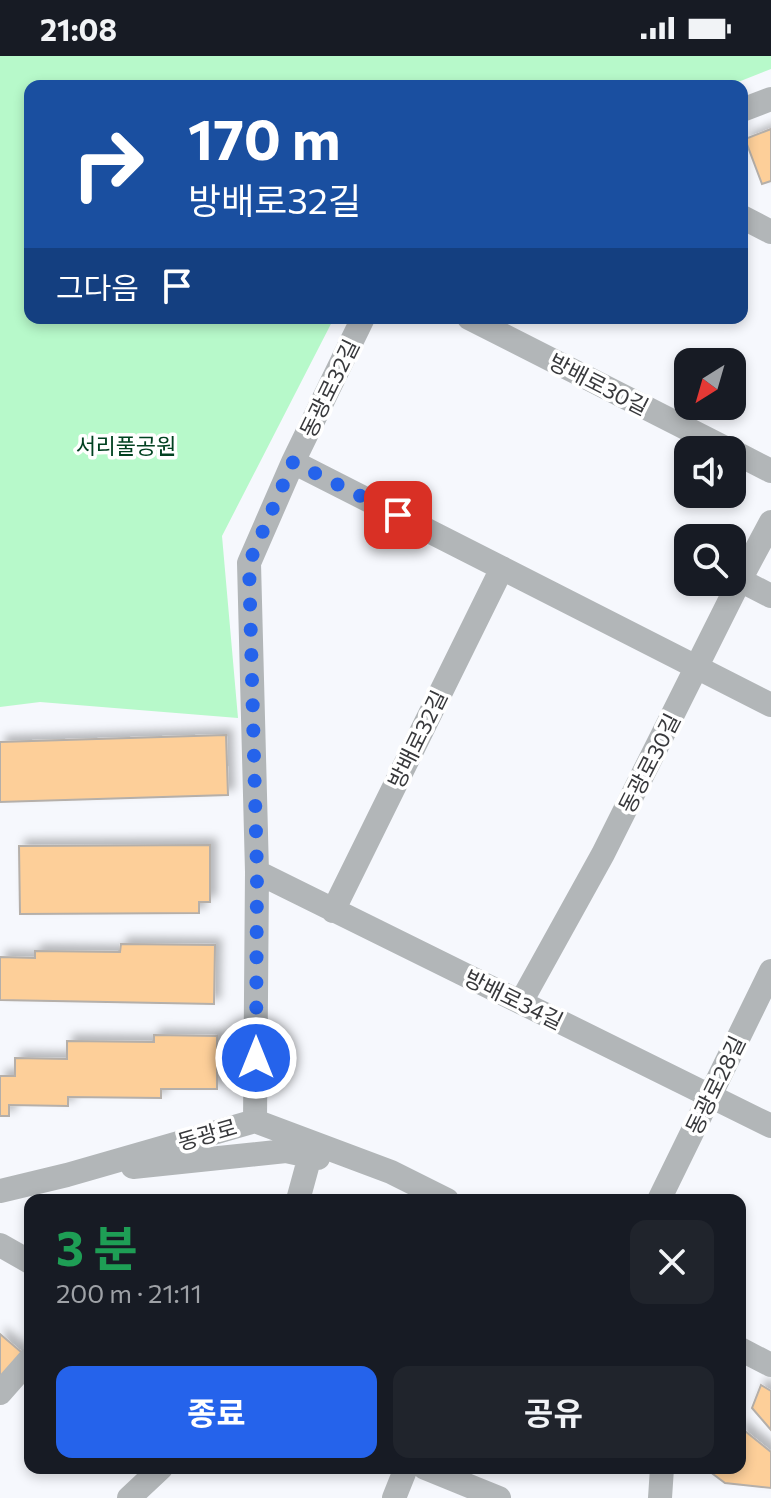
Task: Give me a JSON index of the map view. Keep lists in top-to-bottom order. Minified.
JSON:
{"streets":{"street":["방배로30길","동광로32길","방배로32길","동광로30길","방배로34길","동광로28길","동광로"]},"crossings":[["동광로32길","방배로34길"],["동광로32길","동광로"],["방배로32길","방배로34길"],["동광로30길","방배로34길"],["방배로34길","동광로28길"]],"parks":["서리풀공원"],"north":"bottom left","page":{"status":"21:08","turn":["170 m","방배로32길"],"then":"그다음","heading":["3 분","200 m · 21:11"],"buttons":["종료","공유"]}}
